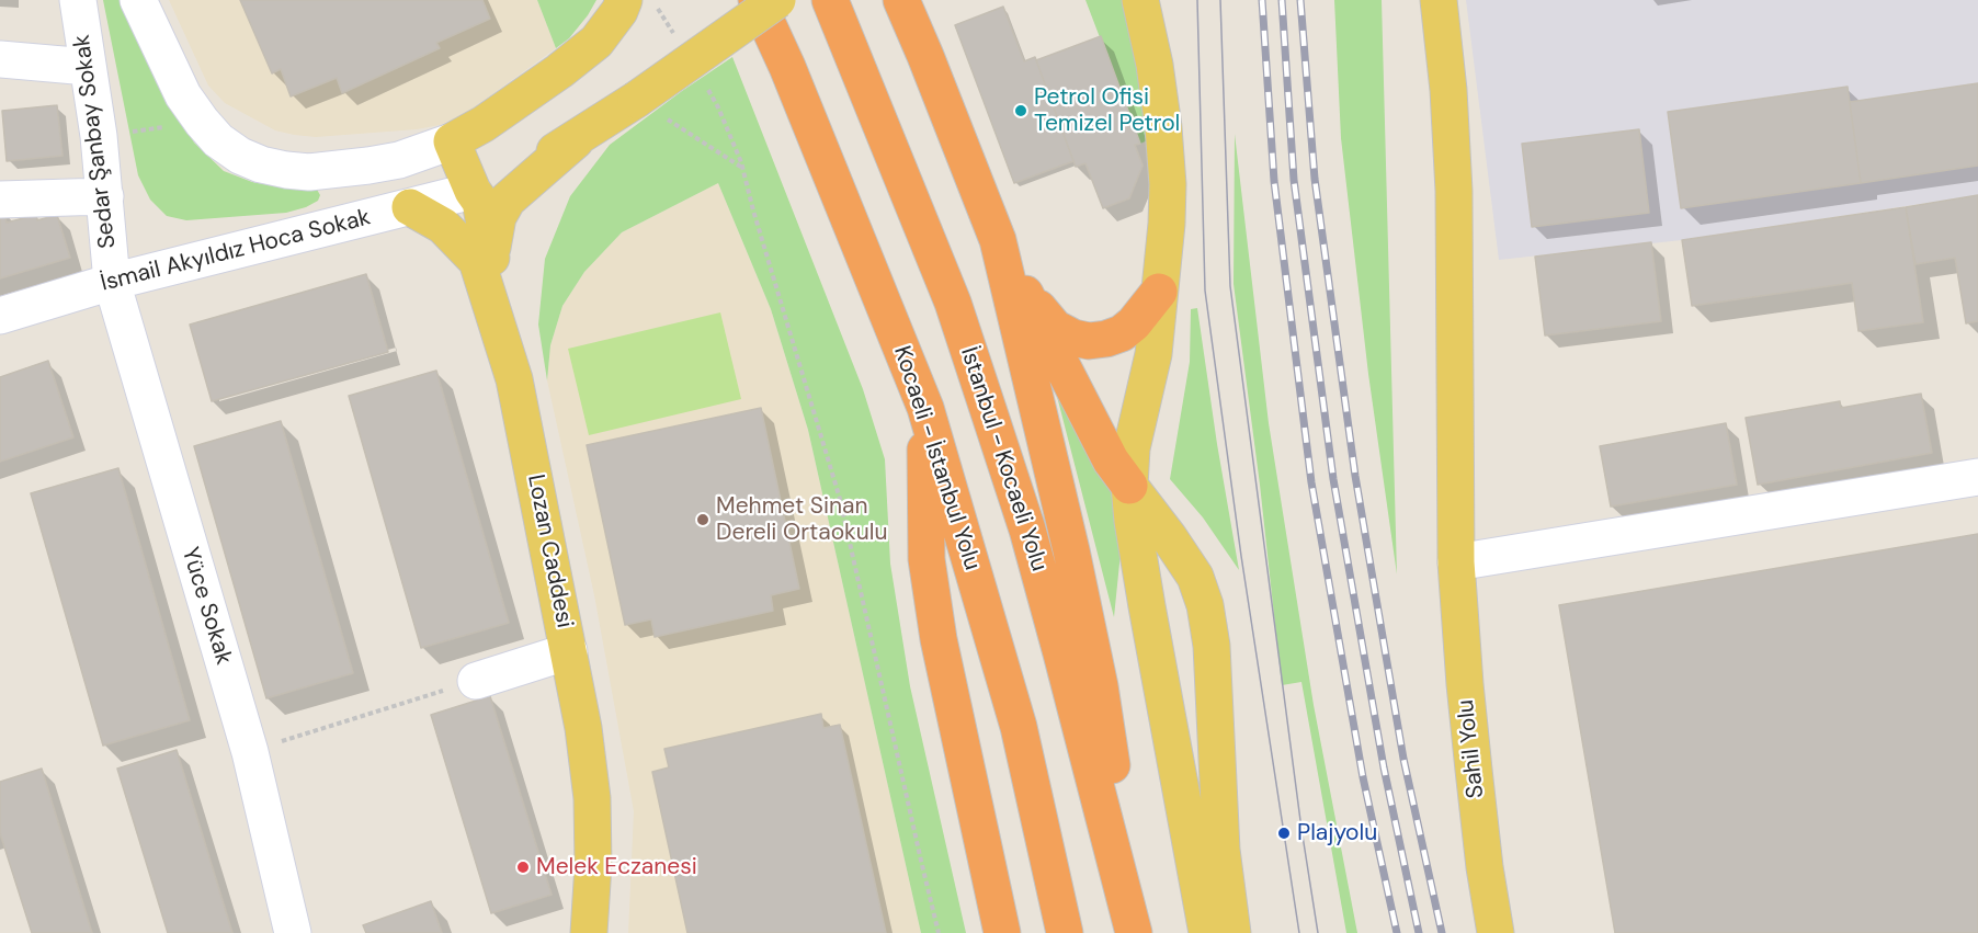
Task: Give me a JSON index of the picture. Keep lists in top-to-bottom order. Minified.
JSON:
{"streets":{"highway":["Kocaeli - İstanbul Yolu","İstanbul - Kocaeli Yolu"],"main road":["Lozan Caddesi","Sahil Yolu"],"street":["Sedar Şanbay Sokak","İsmail Akyıldız Hoca Sokak","Yüce Sokak"]},"crossings":[["Sedar Şanbay Sokak","İsmail Akyıldız Hoca Sokak"],["Sedar Şanbay Sokak","Yüce Sokak"],["İsmail Akyıldız Hoca Sokak","Lozan Caddesi"],["İsmail Akyıldız Hoca Sokak","Yüce Sokak"]],"places":["Petrol Ofisi Temizel Petrol","Mehmet Sinan Dereli Ortaokulu","Plajyolu","Melek Eczanesi"]}
